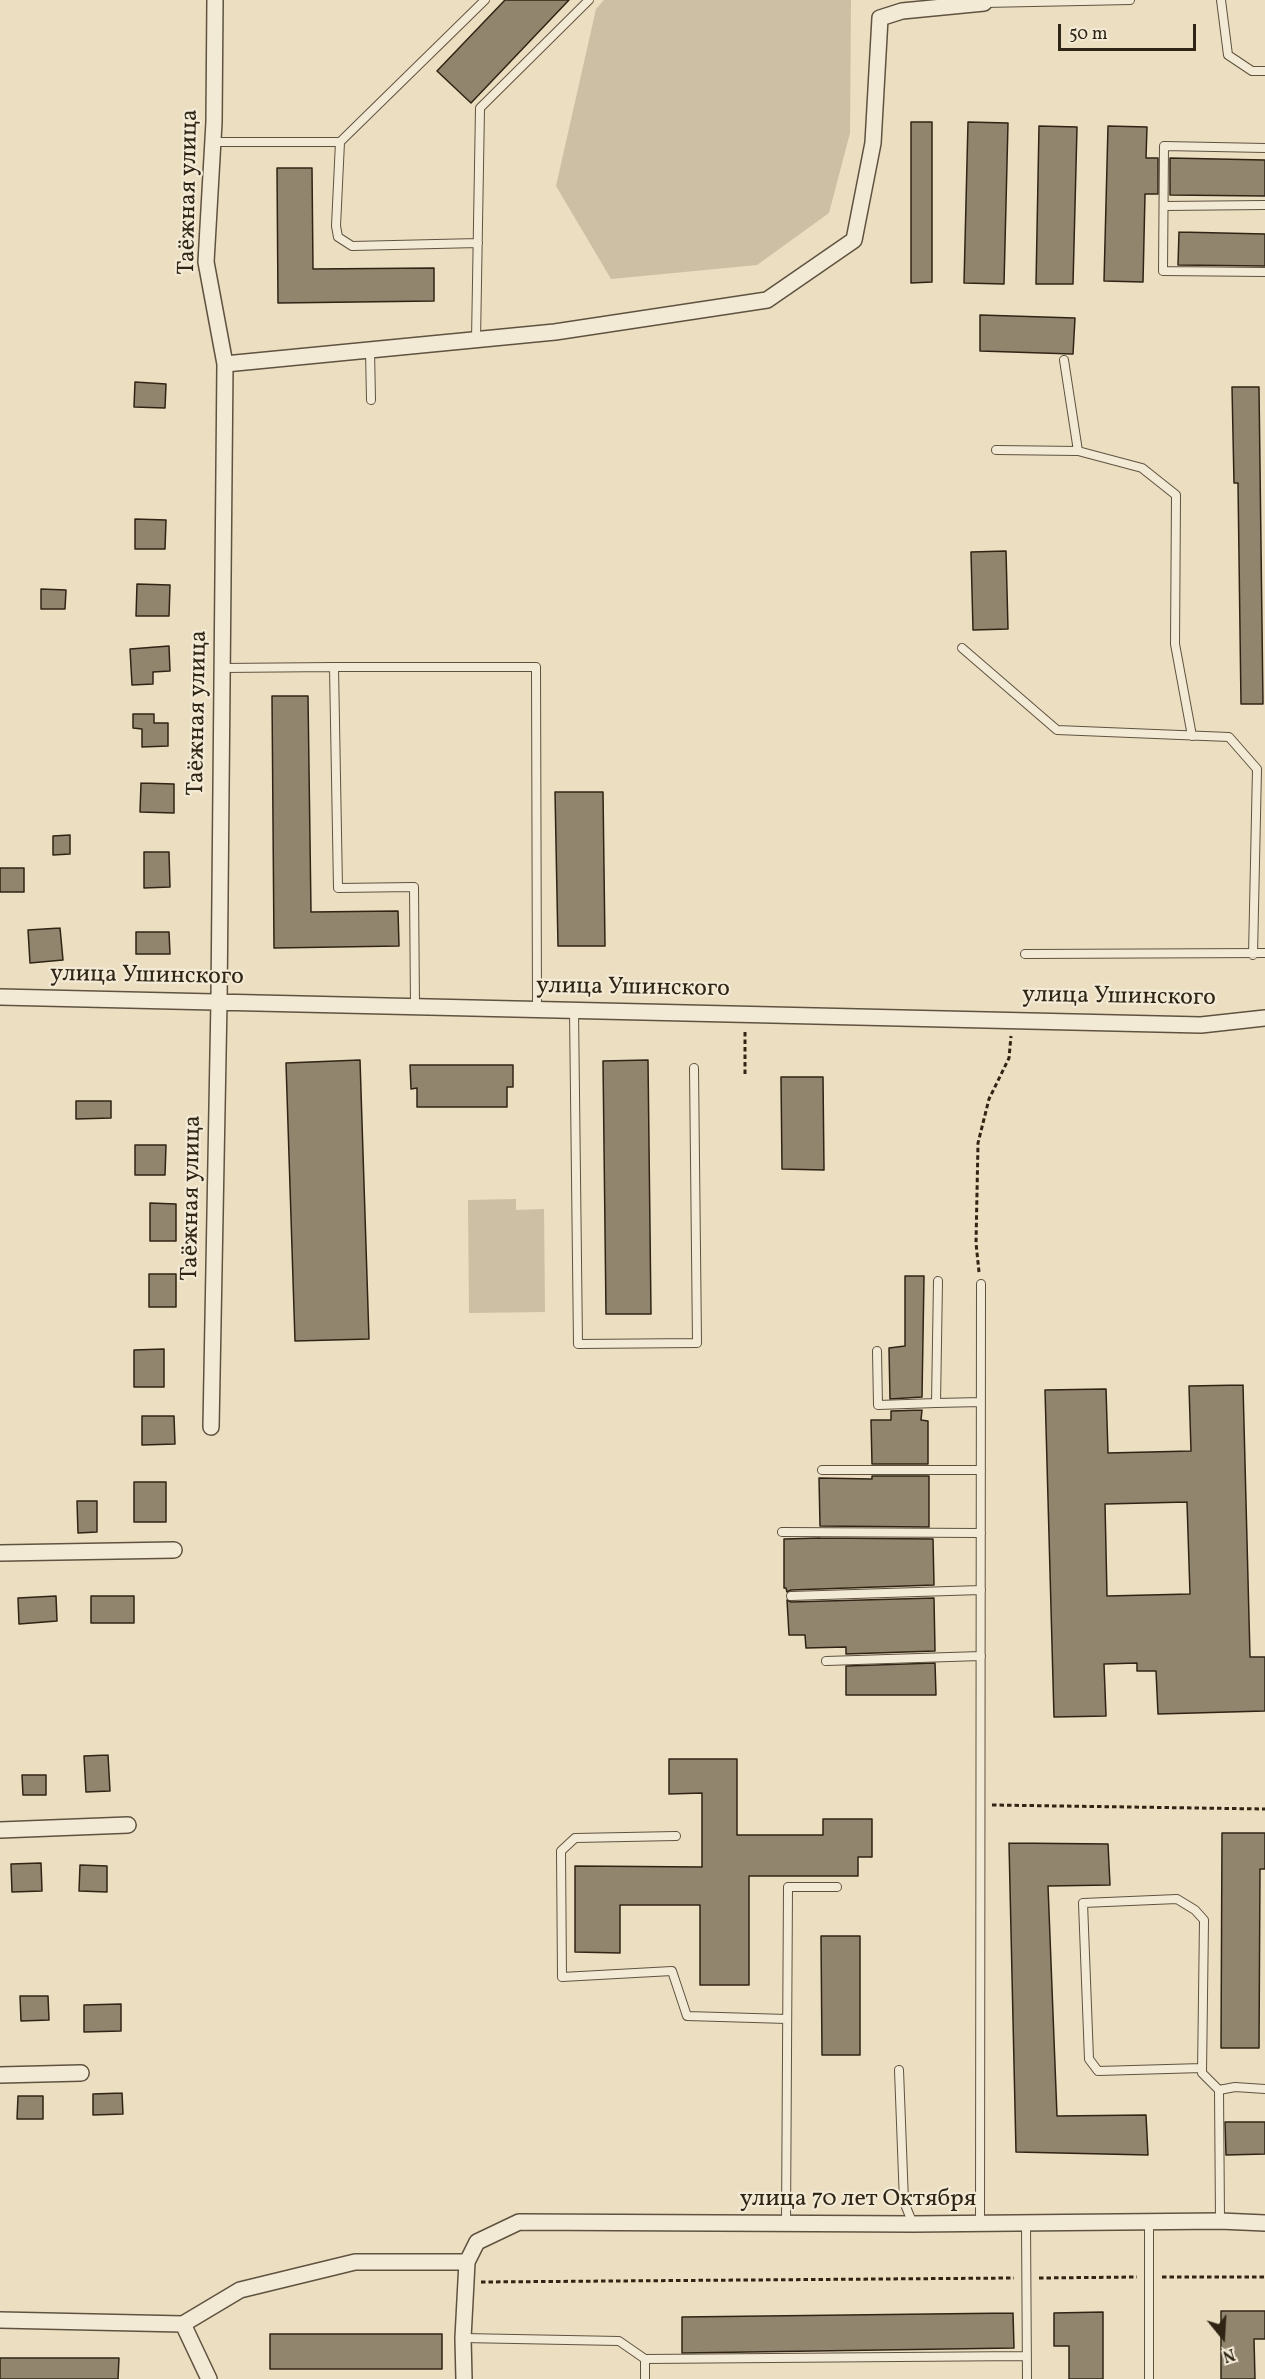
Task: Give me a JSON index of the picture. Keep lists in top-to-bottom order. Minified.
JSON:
{"streets":{"street":["Таёжная улица","улица Ушинского","улица 70 лет Октября"]},"crossings":[["Таёжная улица","улица Ушинского"]],"scale_bar":"50 m","north":"bottom"}
